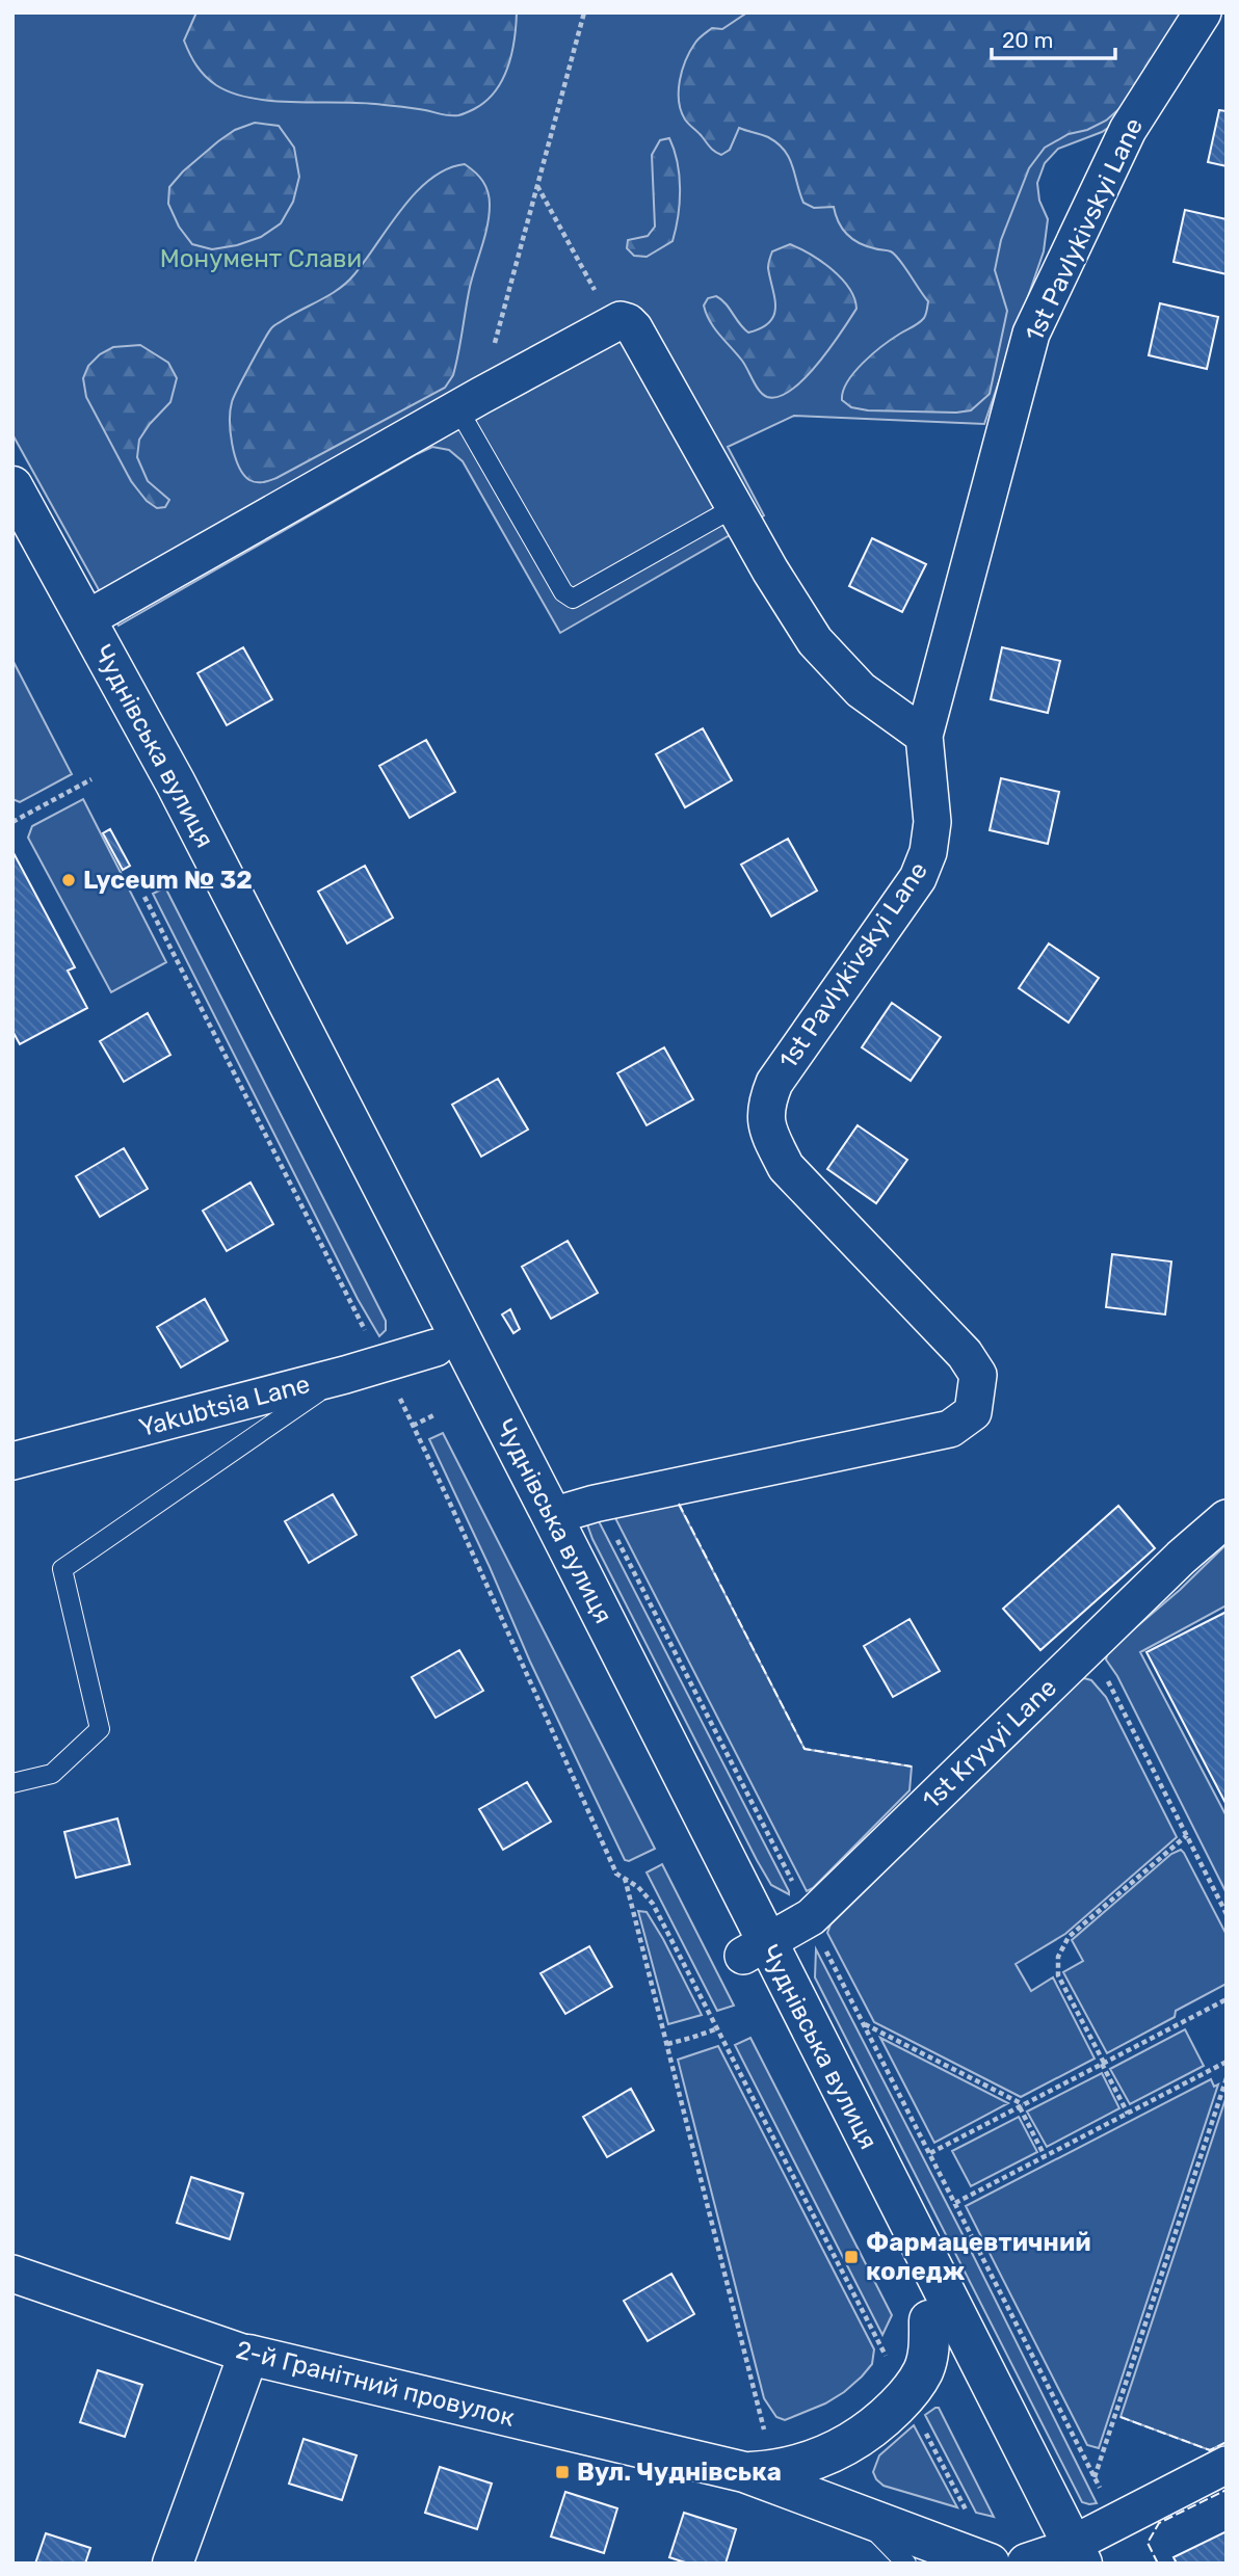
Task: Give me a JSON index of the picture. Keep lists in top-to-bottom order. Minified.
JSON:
{"streets":{"main road":["Чуднівська вулиця","2-й Гранітний провулок"],"street":["1st Pavlykivskyi Lane","Yakubtsia Lane","1st Kryvyi Lane"]},"crossings":[["1st Pavlykivskyi Lane","Чуднівська вулиця"],["Чуднівська вулиця","Yakubtsia Lane"],["Чуднівська вулиця","1st Kryvyi Lane"]],"parks":["Монумент Слави"],"places":{"other":["Lyceum № 32"],"transit":["Фармацевтичний коледж","Вул. Чуднівська"]},"scale_bar":"20 m"}
